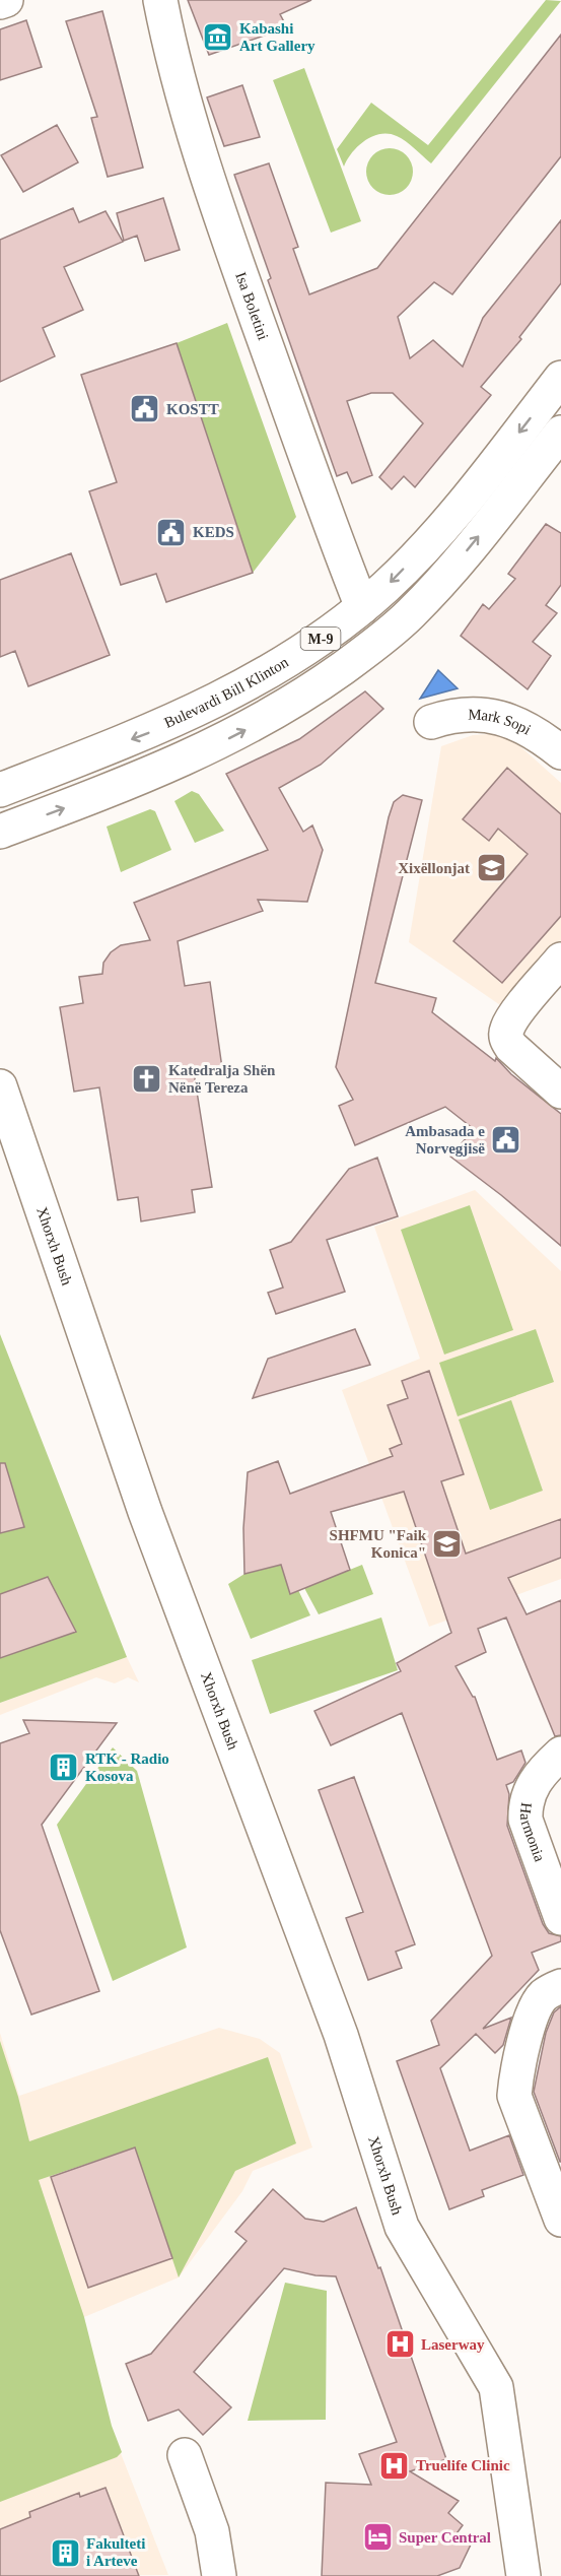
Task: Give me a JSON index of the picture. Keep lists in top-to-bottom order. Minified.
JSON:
{"streets":{"street":["Isa Boletini","M-9","Bulevardi Bill Klinton","Mark Sopi","Xhorxh Bush","Harmonia"]},"crossings":[["Isa Boletini","Bulevardi Bill Klinton"]],"places":{"museum":["Kabashi Art Gallery"],"public building":["KOSTT","KEDS","Ambasada e Norvegjisë"],"school or university":["Xixëllonjat","SHFMU \"Faik Konica\""],"church":["Katedralja Shën Nënë Tereza"],"building":["RTK - Radio Kosova","Fakulteti i Arteve"],"hospital":["Laserway","Truelife Clinic"],"hotel":["Super Central"]}}
